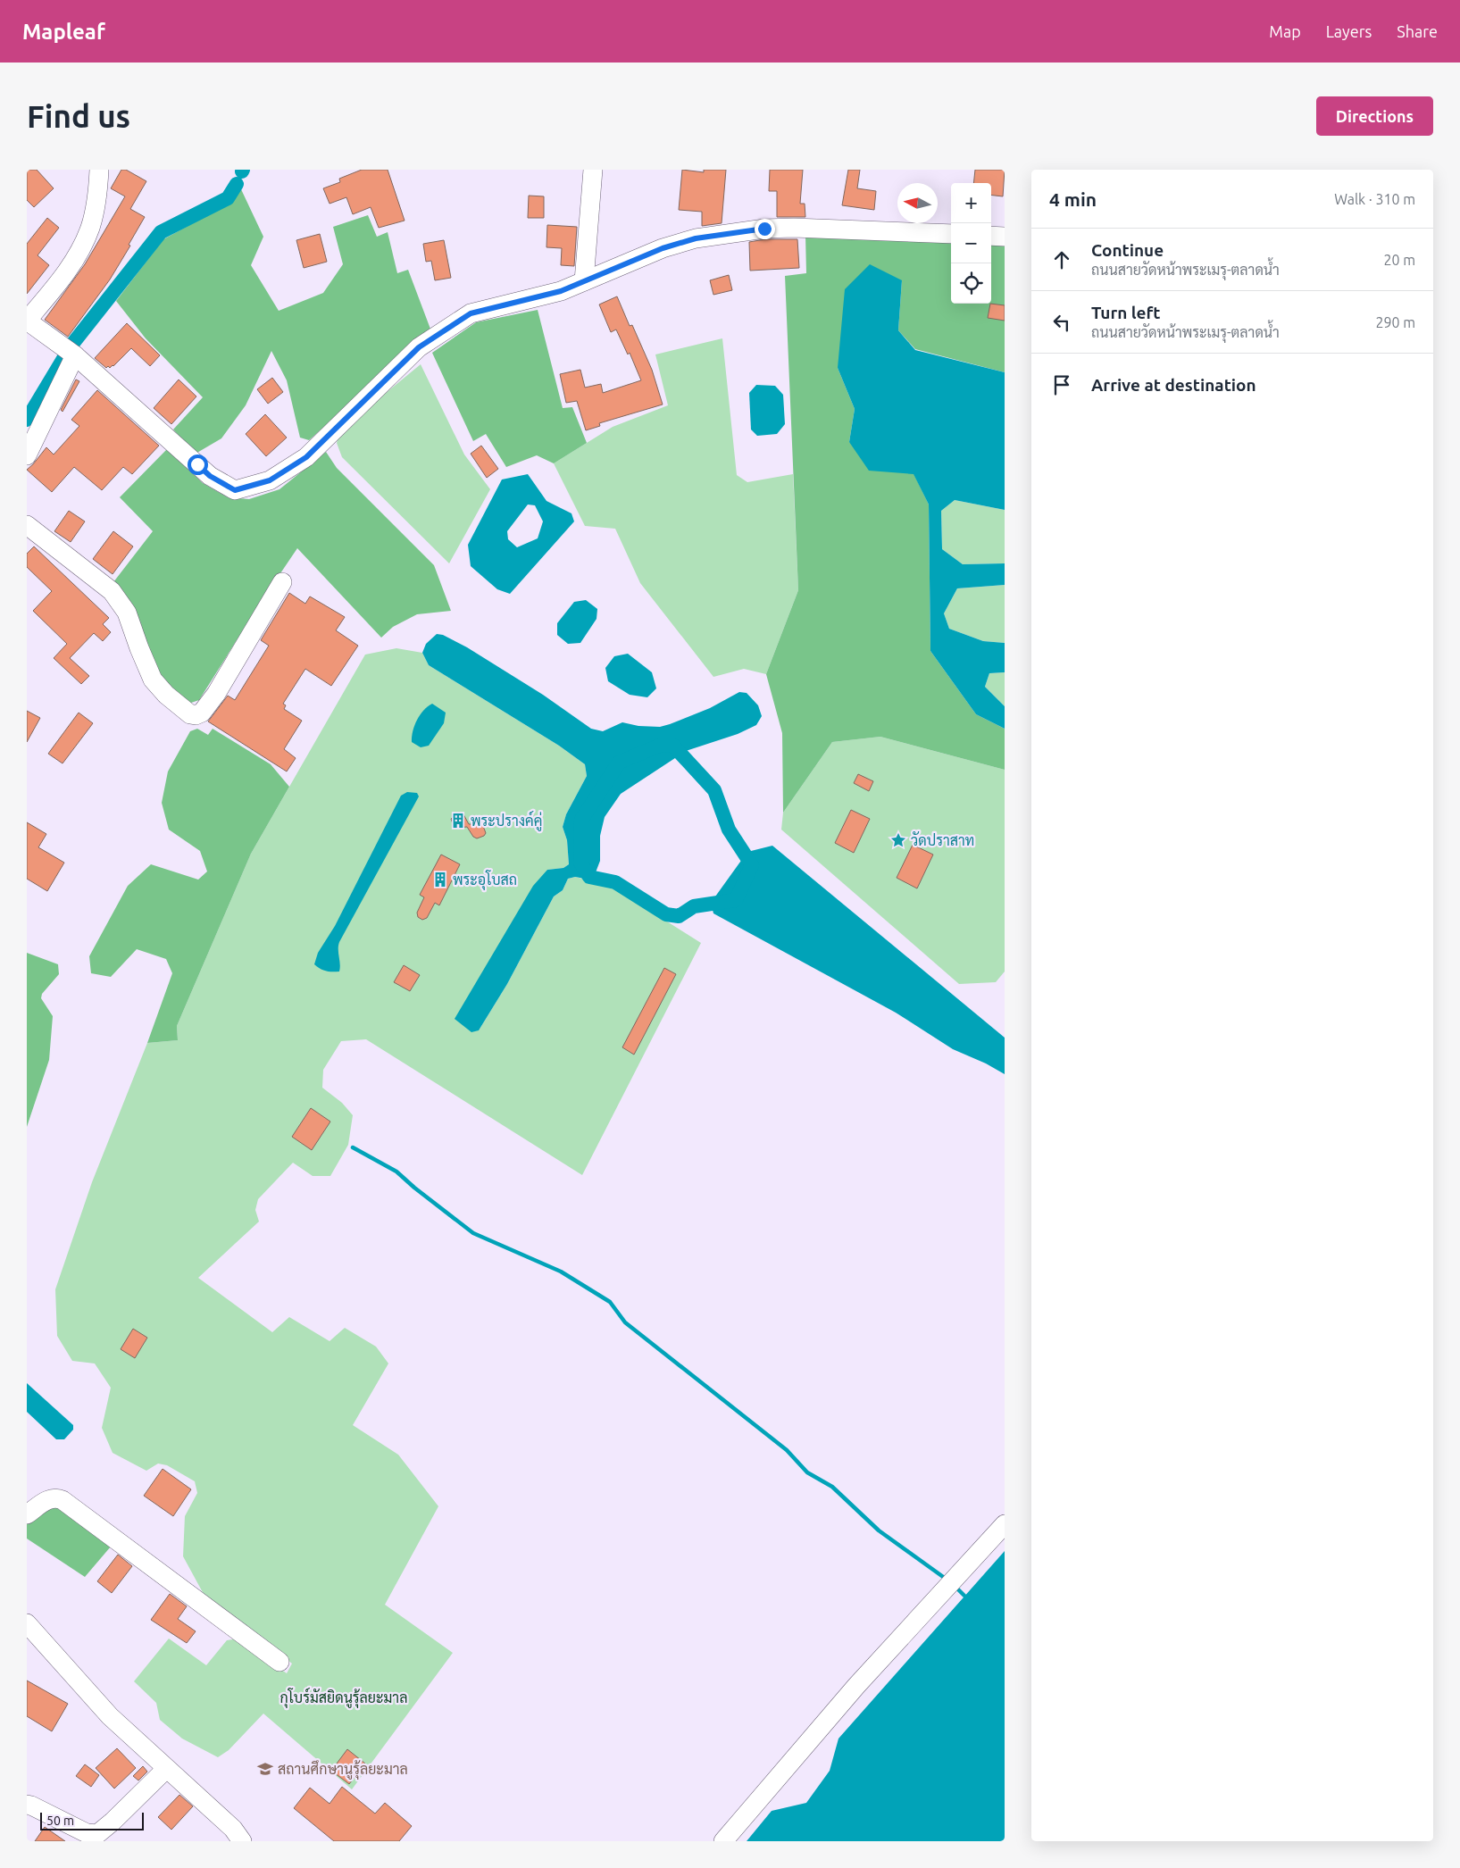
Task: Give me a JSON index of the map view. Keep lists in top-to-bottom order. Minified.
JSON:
{"parks":["กุโบร์มัสยิดนูรุ้ลยะมาล"],"places":{"building":["พระปรางค์คู่","พระอุโบสถ"],"place":["วัดปราสาท"],"school or university":["สถานศึกษานูรุ้ลยะมาล"]},"scale_bar":"50 m","north":"left","page":{"header":"Mapleaf","nav":["Map","Layers","Share"],"buttons":"Directions","title":"Find us","heading":["4 min","Walk · 310 m"],"map_buttons":["+","−"],"list":[["Continue","ถนนสายวัดหน้าพระเมรุ-ตลาดน้ำ","20 m"],["Turn left","ถนนสายวัดหน้าพระเมรุ-ตลาดน้ำ","290 m"],"Arrive at destination"],"scale":"50 m"}}
